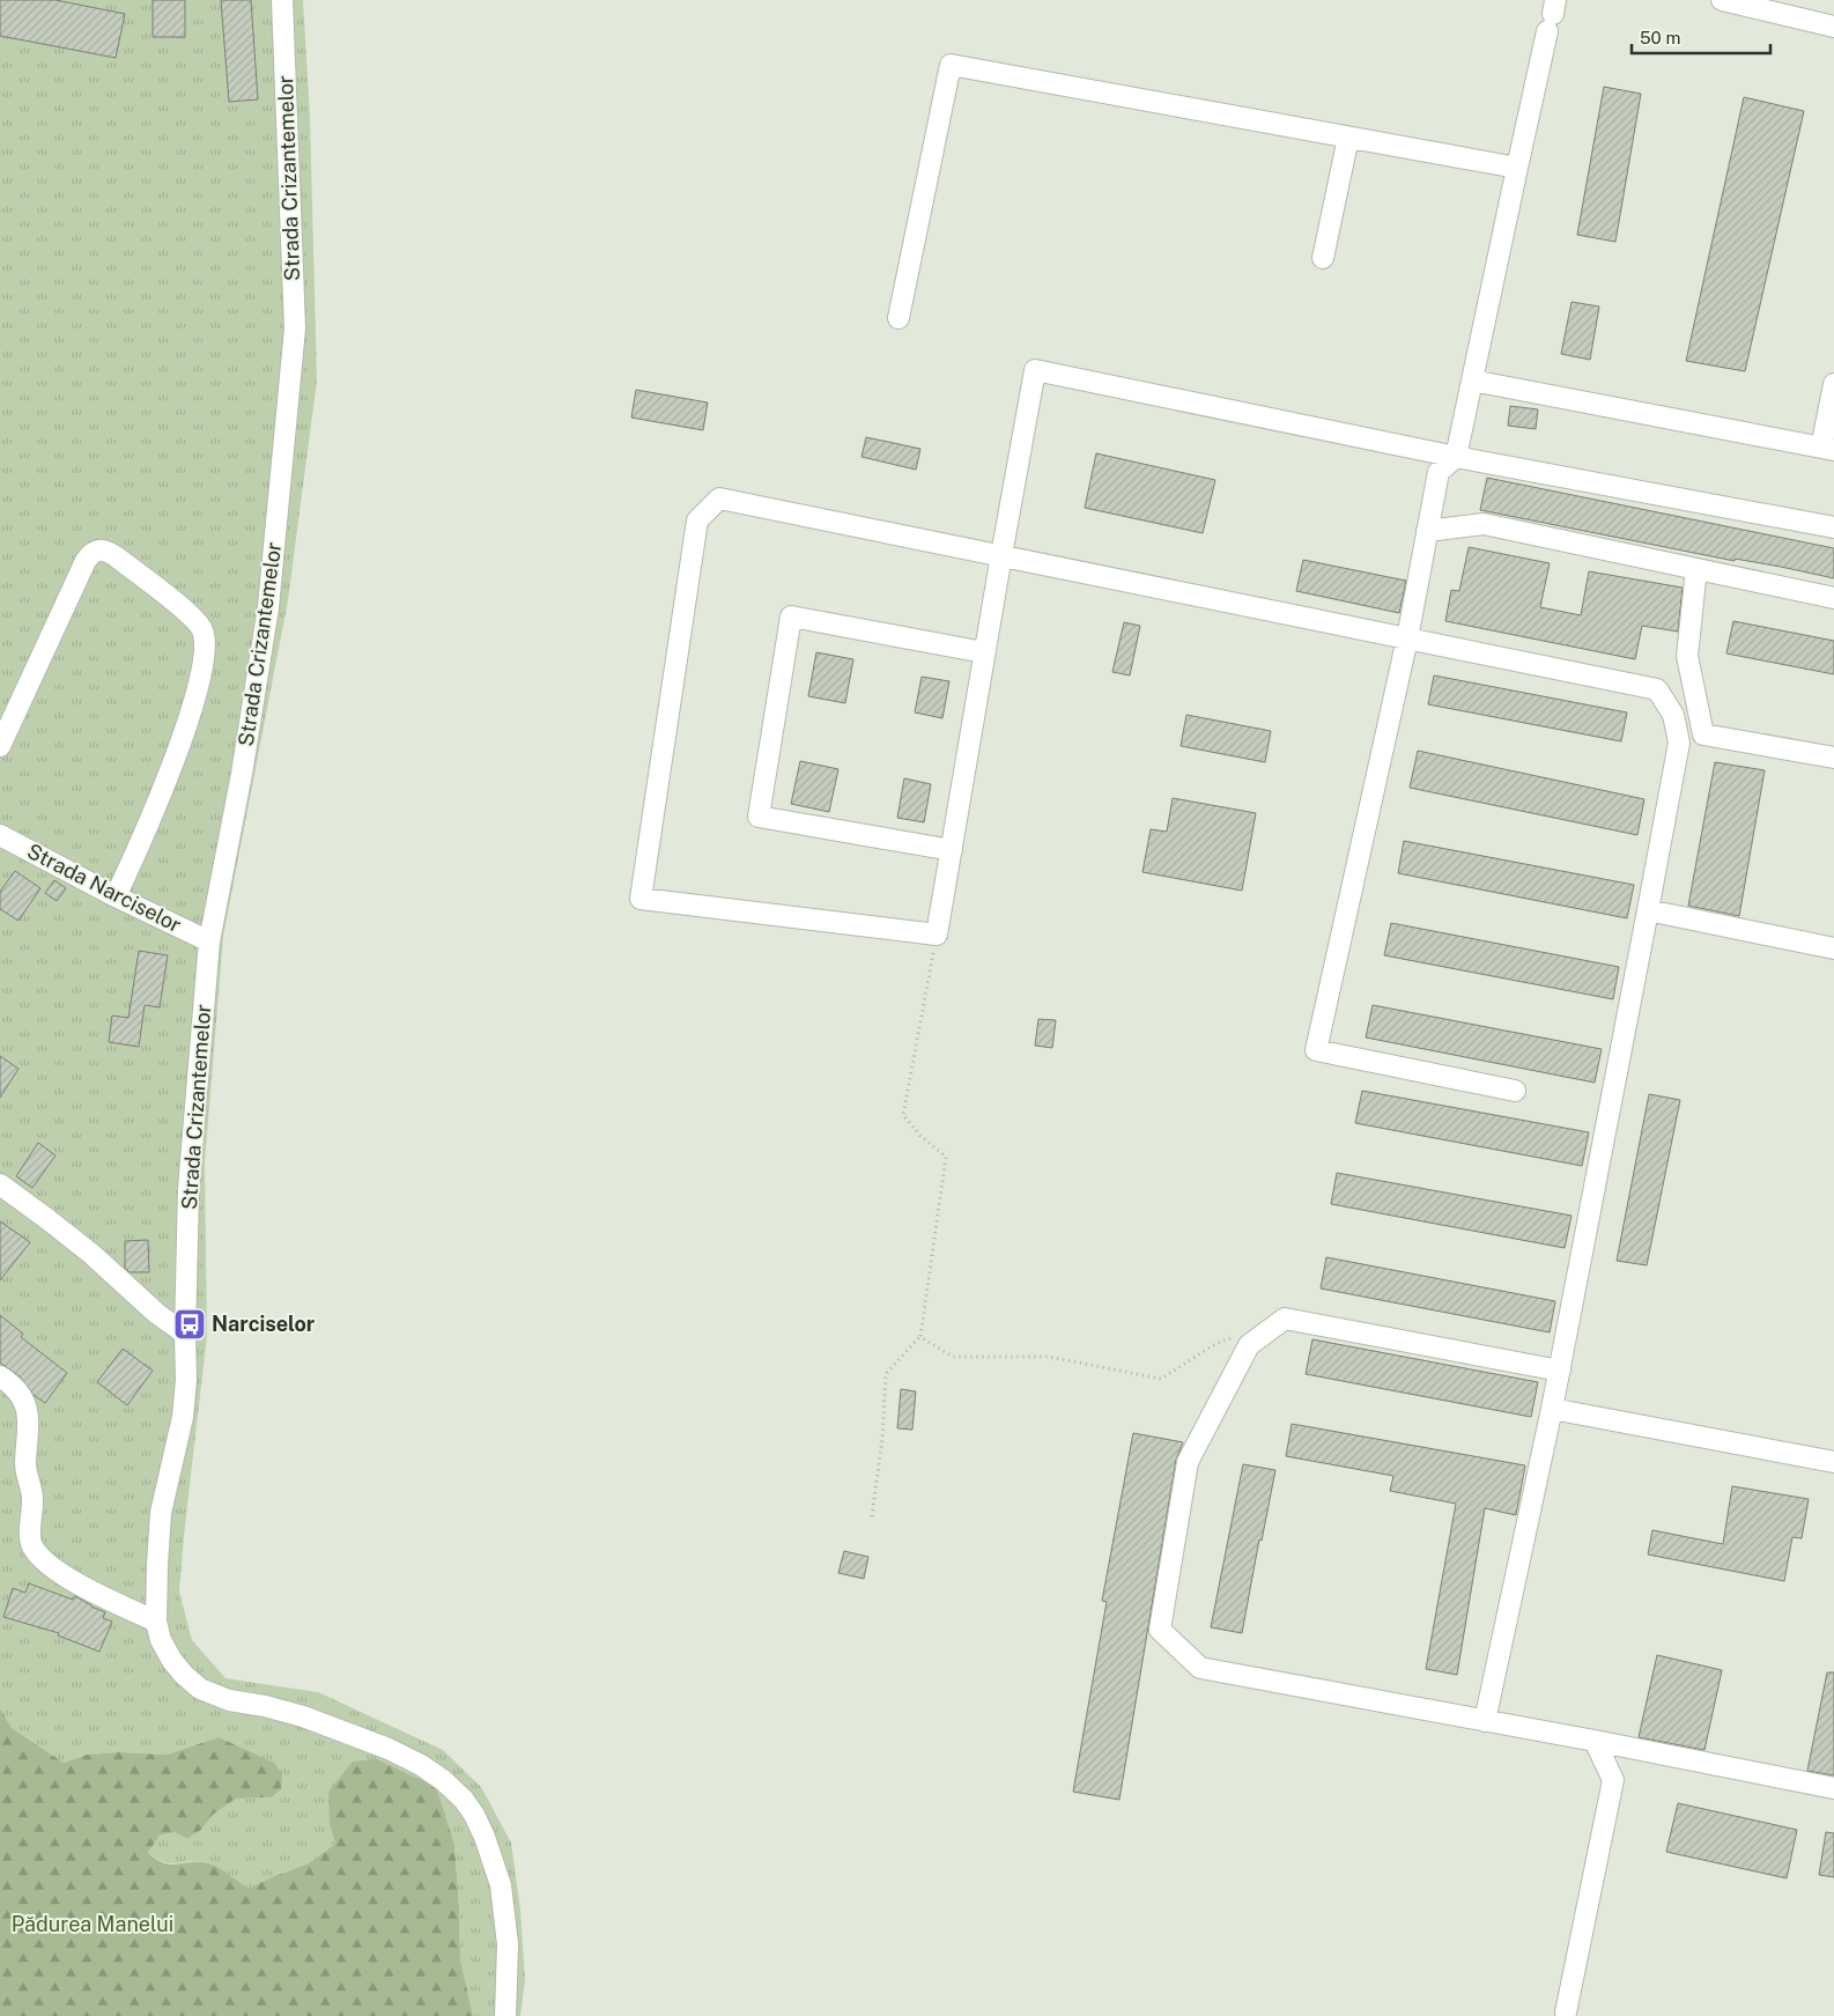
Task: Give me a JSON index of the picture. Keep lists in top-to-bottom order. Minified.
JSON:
{"streets":{"street":["Strada Crizantemelor","Strada Narciselor"]},"crossings":[["Strada Crizantemelor","Strada Narciselor"]],"parks":["Pădurea Manelui"],"places":{"bus stop":["Narciselor"]},"scale_bar":"50 m"}
